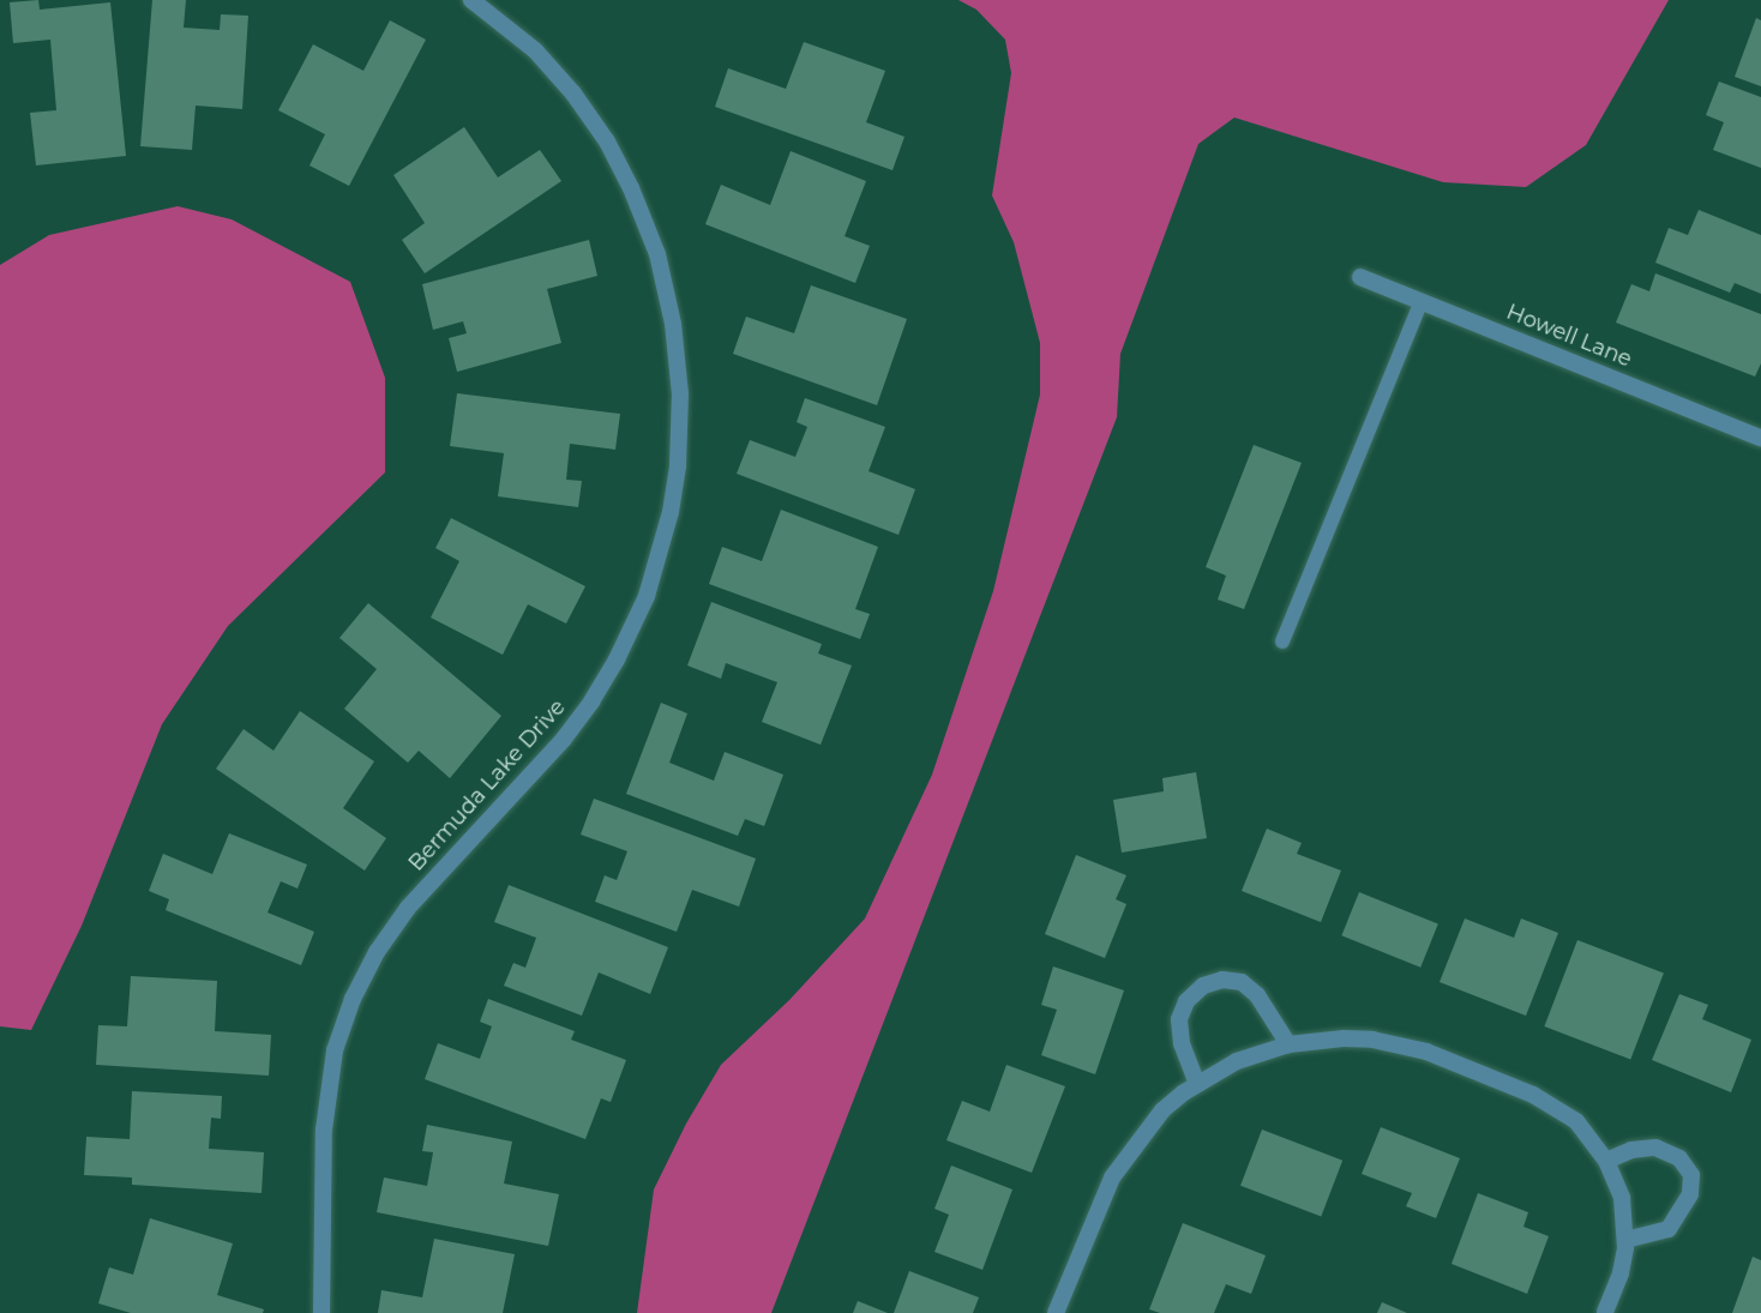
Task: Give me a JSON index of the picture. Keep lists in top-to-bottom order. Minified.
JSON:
{"streets":{"street":["Howell Lane","Bermuda Lake Drive"]}}
